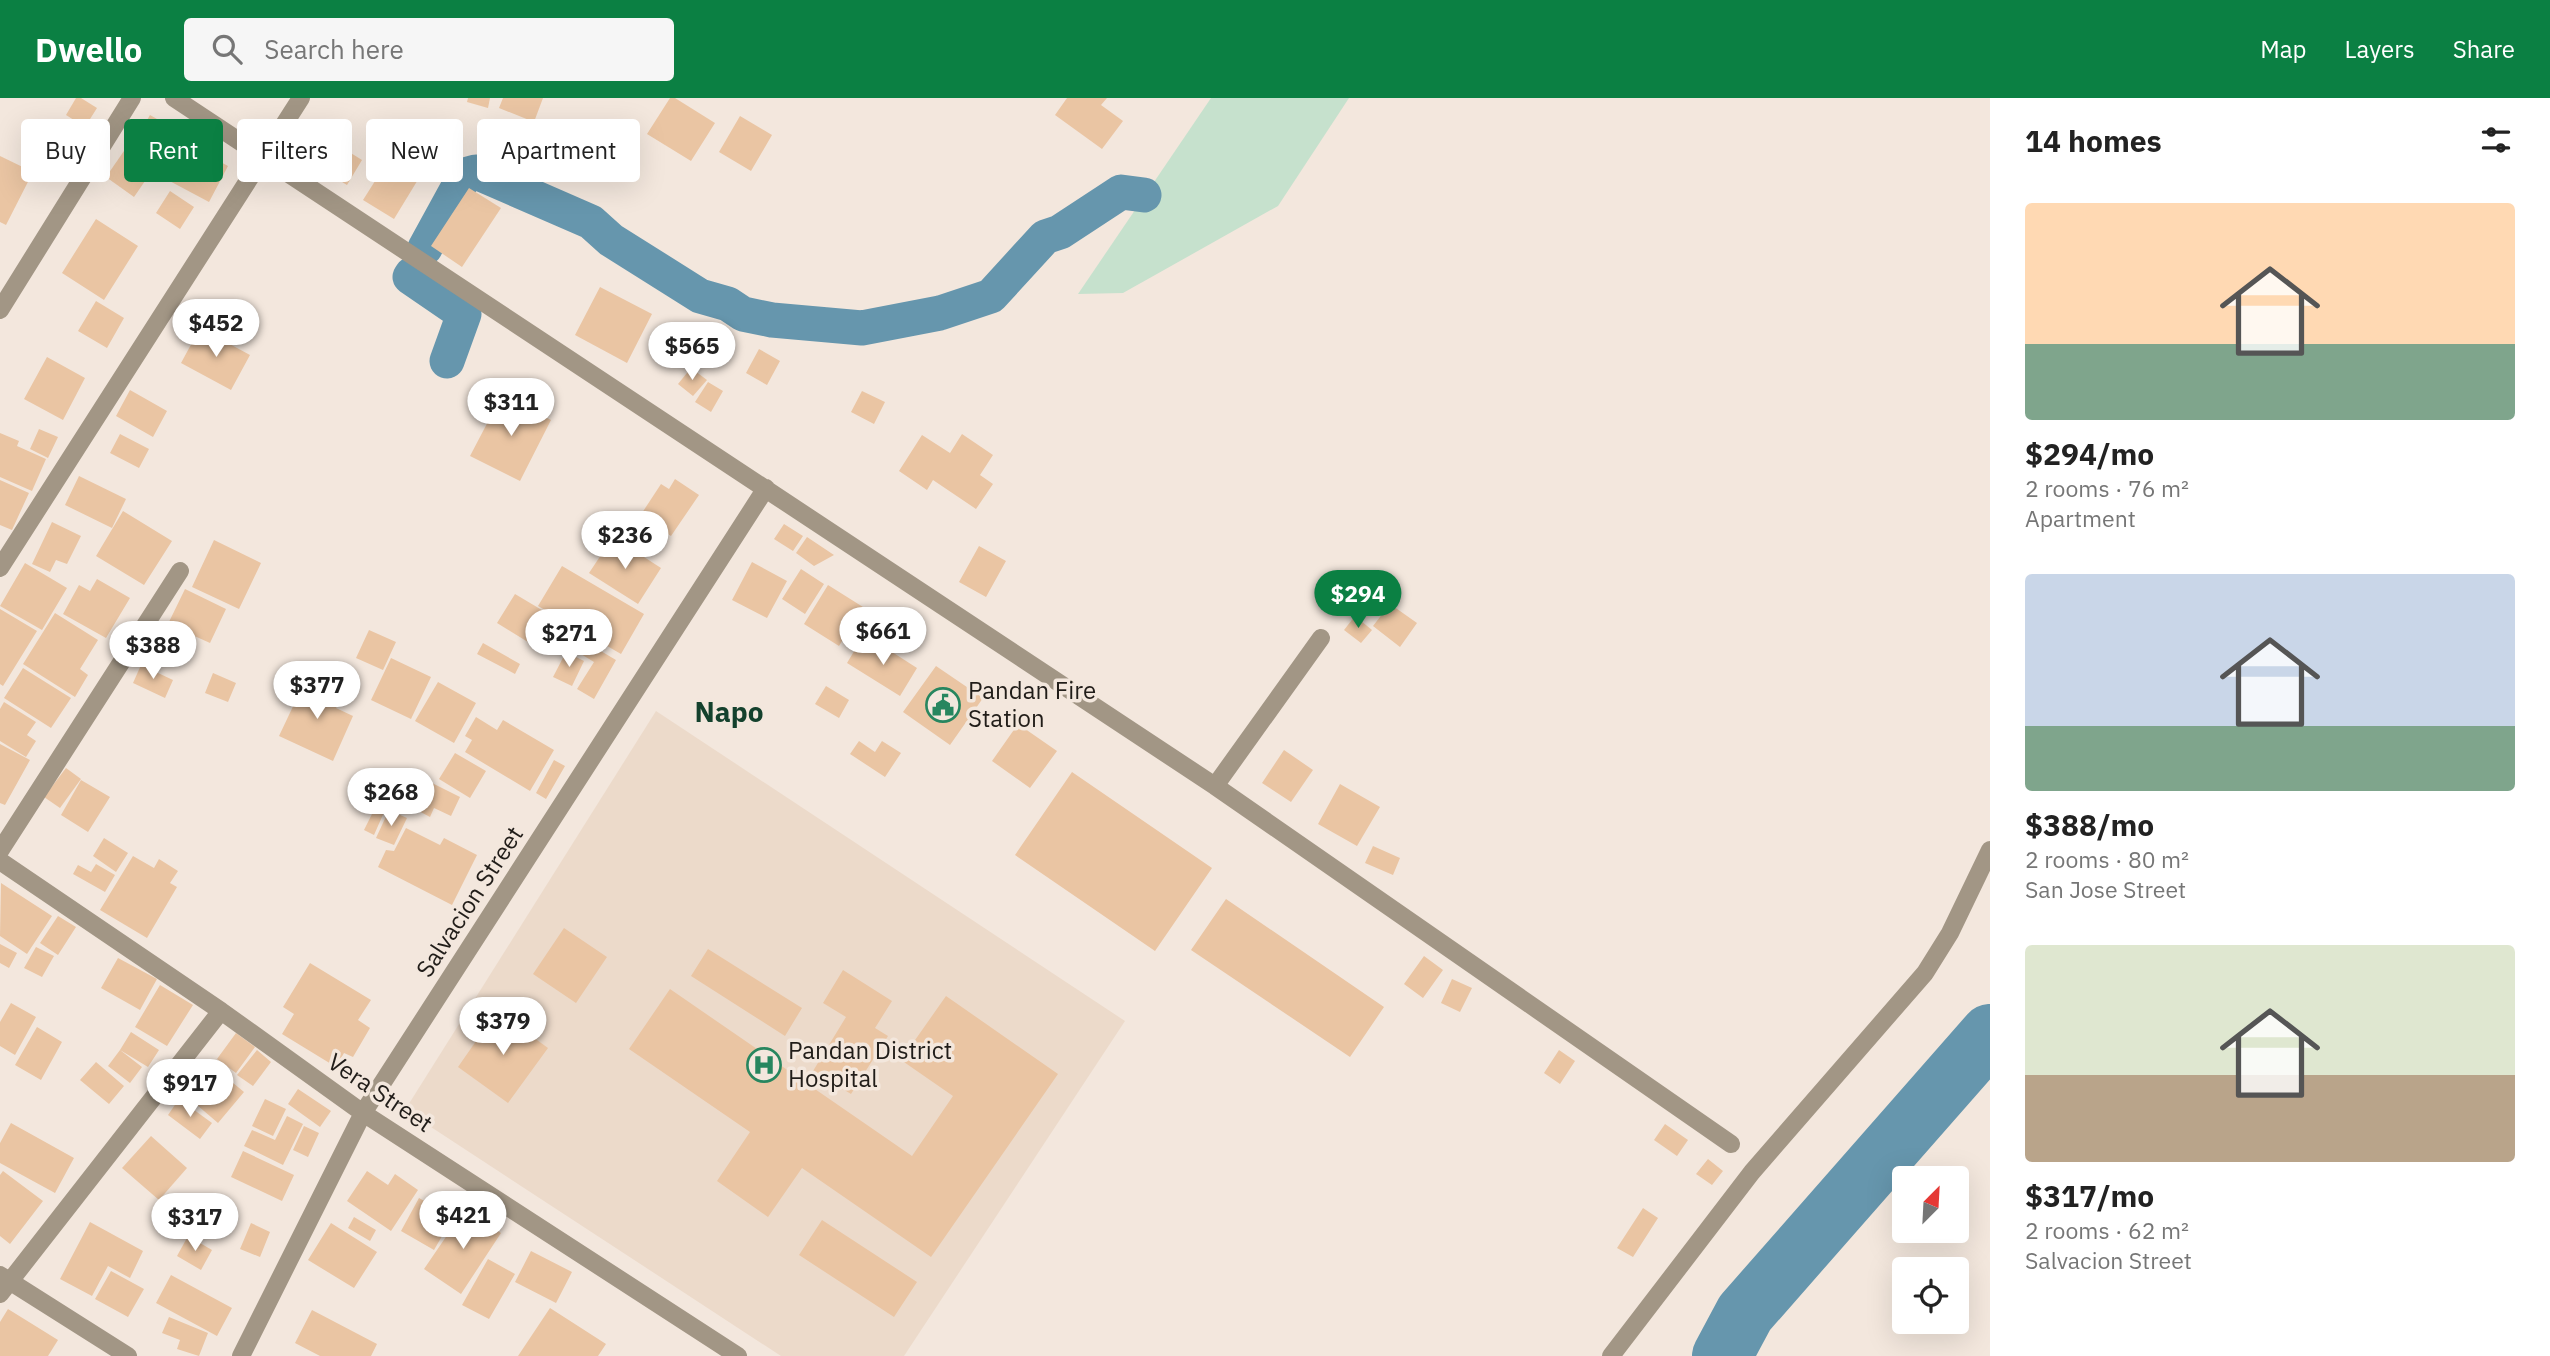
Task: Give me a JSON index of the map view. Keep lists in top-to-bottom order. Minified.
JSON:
{"streets":{"street":["Salvacion Street","Vera Street"]},"crossings":[["Salvacion Street","Vera Street"]],"districts":["Napo"],"places":{"public building":["Pandan Fire Station"],"hospital":["Pandan District Hospital"]},"north":"top right","page":{"header":"Dwello","search":"Search here","nav":["Map","Layers","Share"],"heading":"14 homes","chip":["Buy","Rent","Filters","New","Apartment"],"list":[{"name":"$294/mo","note":"2 rooms · 76 m² · Apartment"},{"name":"$388/mo","note":"2 rooms · 80 m² · San Jose Street"},{"name":"$317/mo","note":"2 rooms · 62 m² · Salvacion Street"}],"price":["$452","$565","$311","$236","$294","$661","$271","$388","$377","$268","$379","$917","$421","$317"]}}
